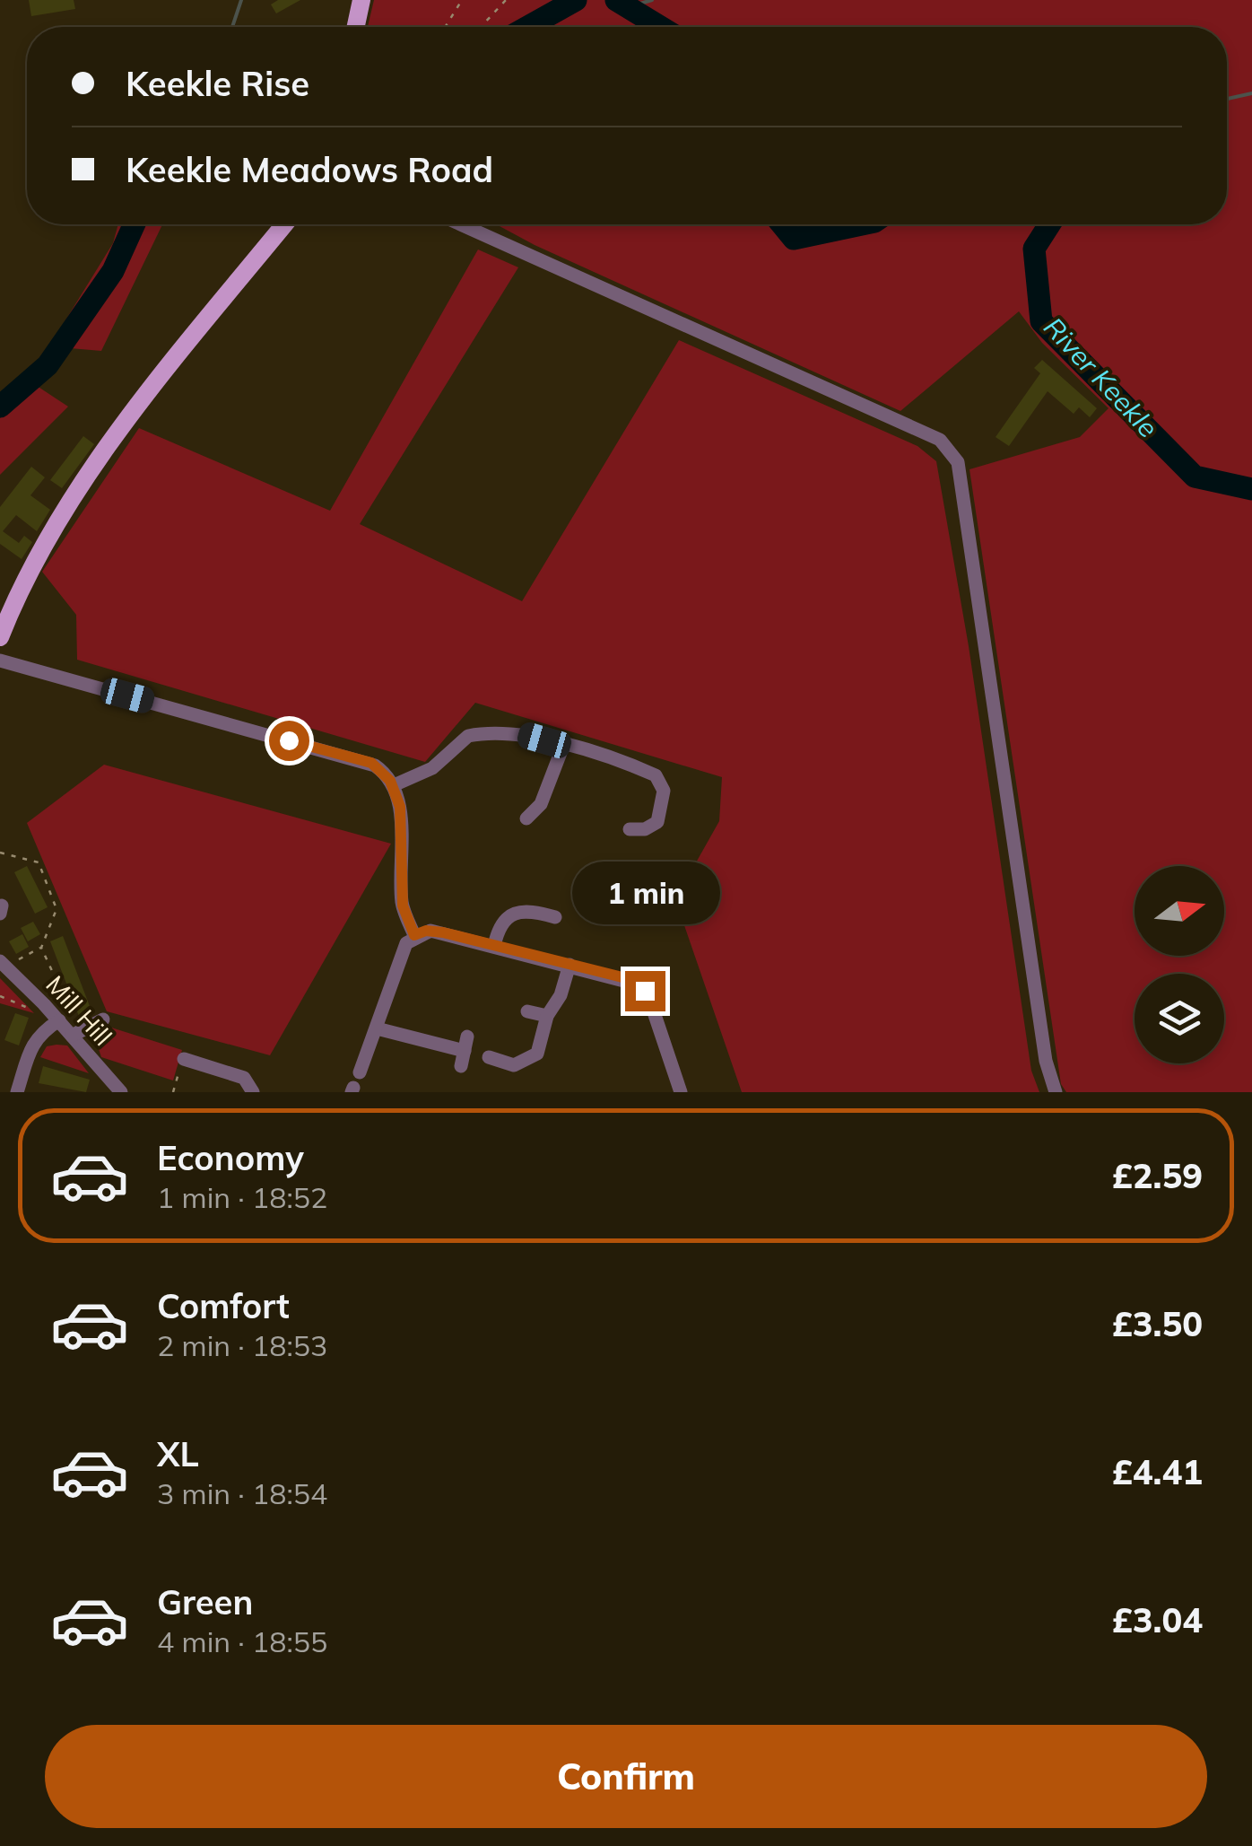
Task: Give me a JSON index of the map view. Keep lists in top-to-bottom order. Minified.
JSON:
{"streets":{"street":["Mill Hill"]},"water":["River Keekle"],"north":"right","page":{"banner":["Keekle Rise","Keekle Meadows Road"],"bubble":"1 min","list":[{"name":"Economy","note":"1 min · 18:52","value":"£2.59"},{"name":"Comfort","note":"2 min · 18:53","value":"£3.50"},{"name":"XL","note":"3 min · 18:54","value":"£4.41"},{"name":"Green","note":"4 min · 18:55","value":"£3.04"}],"buttons":"Confirm"}}
